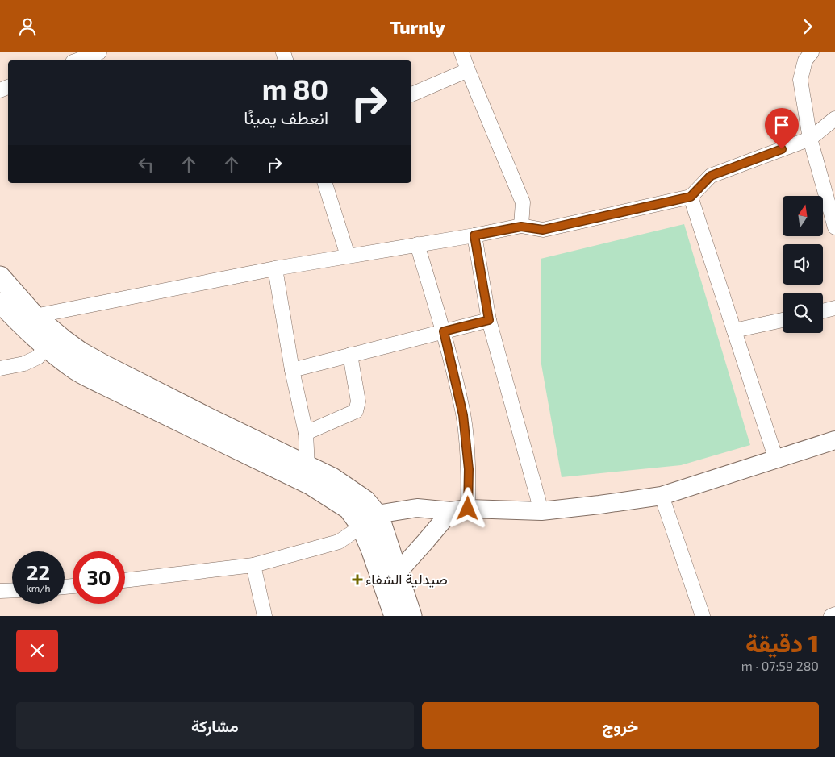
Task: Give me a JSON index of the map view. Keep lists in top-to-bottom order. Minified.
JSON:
{"places":{"health":["صيدلية الشفاء"]},"north":"top","page":{"header":"Turnly","turn":["80 m","انعطف يمينًا"],"speed":"22 km/h","limit":"30","heading":["1 دقيقة","280 m · 07:59"],"buttons":["خروج","مشاركة"]}}
